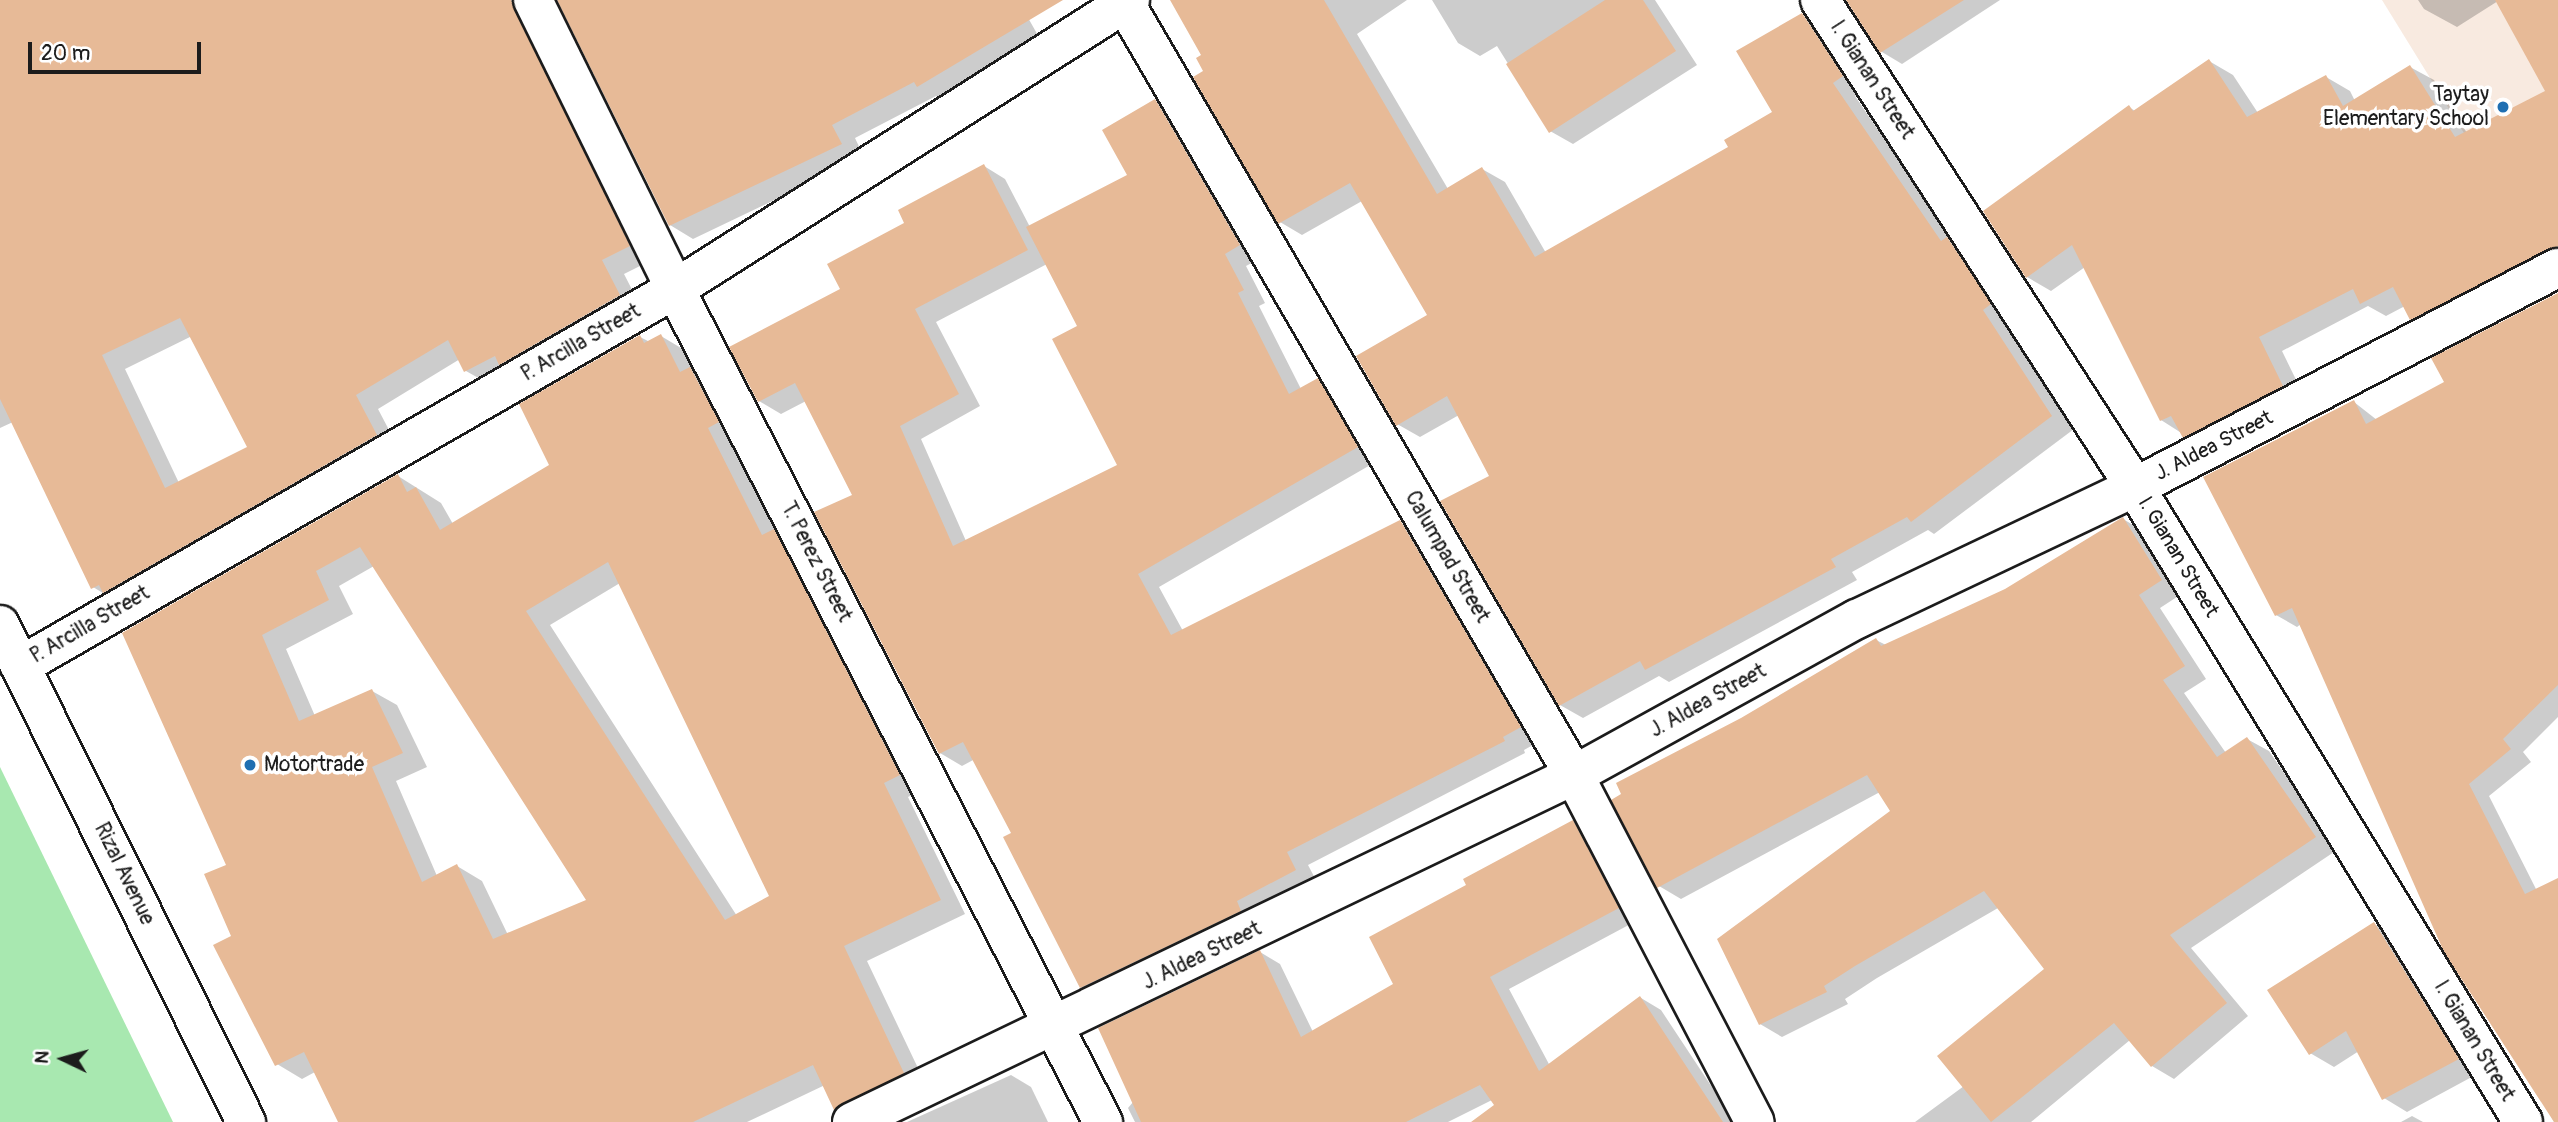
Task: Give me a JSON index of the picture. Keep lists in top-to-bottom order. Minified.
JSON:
{"streets":{"street":["I. Gianan Street","P. Arcilla Street","J. Aldea Street","Calumpad Street","T. Perez Street","Rizal Avenue"]},"crossings":[["I. Gianan Street","J. Aldea Street"],["P. Arcilla Street","Calumpad Street"],["P. Arcilla Street","T. Perez Street"],["P. Arcilla Street","Rizal Avenue"],["J. Aldea Street","Calumpad Street"],["J. Aldea Street","T. Perez Street"]],"places":["Taytay Elementary School","Motortrade"],"scale_bar":"20 m","north":"left"}
